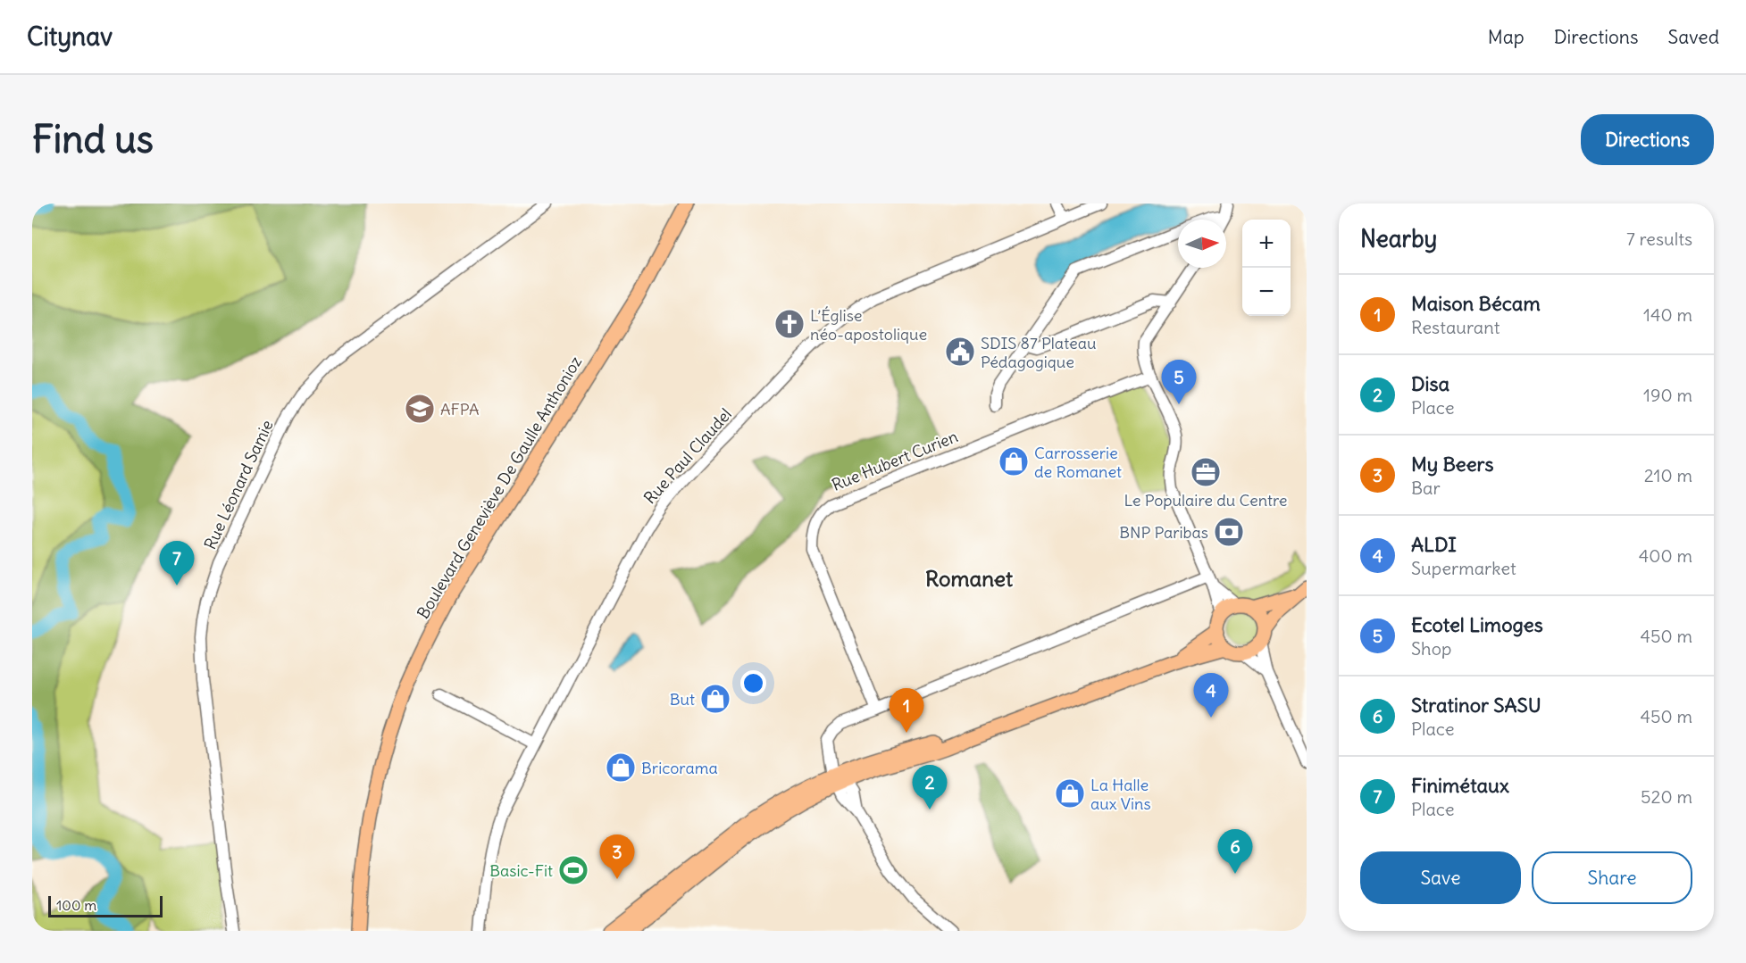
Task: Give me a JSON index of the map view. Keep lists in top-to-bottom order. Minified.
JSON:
{"streets":{"main road":["Boulevard Geneviève De Gaulle Anthonioz"],"street":["Rue Paul Claudel","Rue Hubert Curien","Rue Léonard Samie"]},"districts":["Romanet"],"places":{"church":["L’Église néo-apostolique"],"public building":["SDIS 87 Plateau Pédagogique"],"school or university":["AFPA"],"shop":["Carrosserie de Romanet","But","Bricorama","La Halle aux Vins"],"office":["Le Populaire du Centre"],"bank":["BNP Paribas"],"sports":["Basic-Fit"]},"scale_bar":"100 m","north":"right","page":{"header":"Citynav","nav":["Map","Directions","Saved"],"buttons":["Directions",["Save","Share"]],"title":"Find us","heading":["Nearby","7 results"],"map_buttons":["+","−"],"list":[{"mark":"1","name":"Maison Bécam","note":"Restaurant","value":"140 m"},{"mark":"2","name":"Disa","note":"Place","value":"190 m"},{"mark":"3","name":"My Beers","note":"Bar","value":"210 m"},{"mark":"4","name":"ALDI","note":"Supermarket","value":"400 m"},{"mark":"5","name":"Ecotel Limoges","note":"Shop","value":"450 m"},{"mark":"6","name":"Stratinor SASU","note":"Place","value":"450 m"},{"mark":"7","name":"Finimétaux","note":"Place","value":"520 m"}],"pins":["5","7","4","1","2","6","3"],"scale":"100 m"}}
